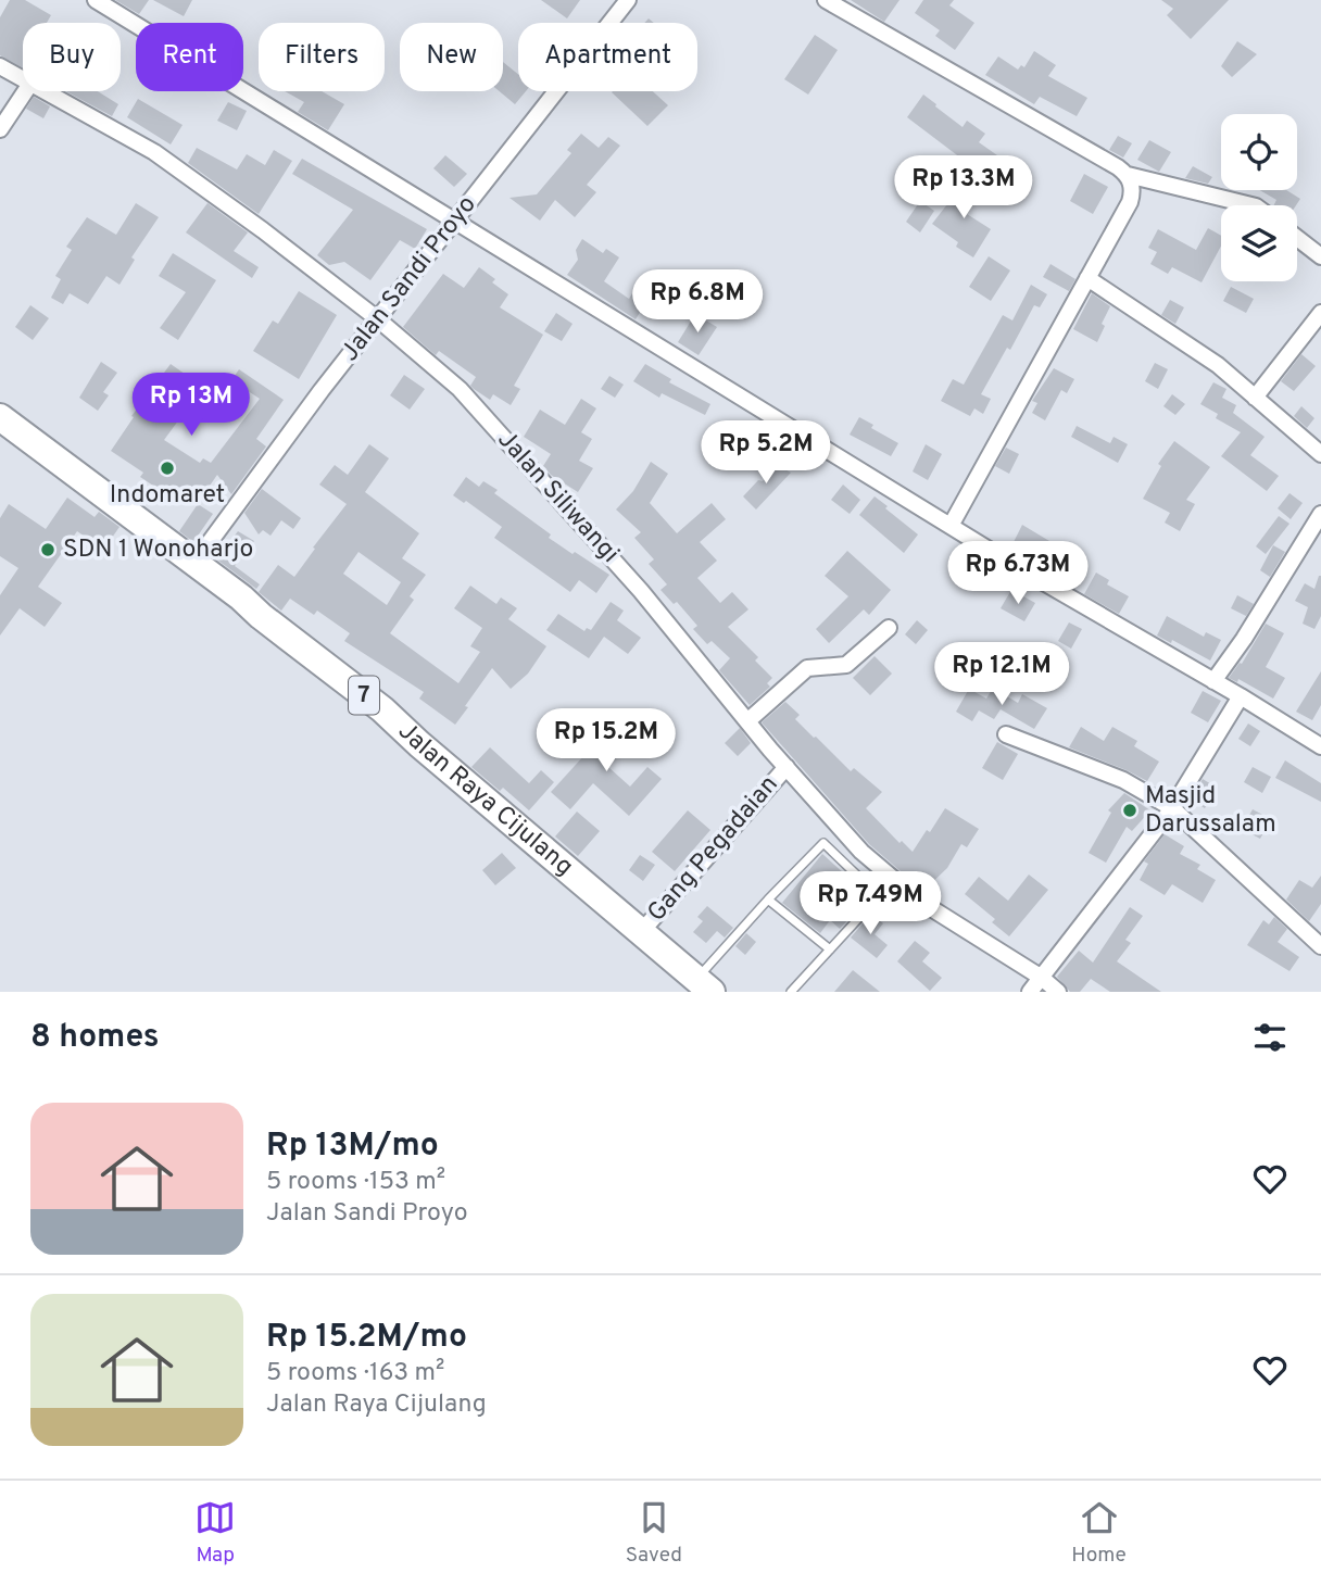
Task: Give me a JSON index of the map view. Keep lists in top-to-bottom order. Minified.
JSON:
{"streets":{"highway":["7","Jalan Raya Cijulang"],"street":["Jalan Sandi Proyo","Jalan Siliwangi","Gang Pegadaian"]},"crossings":[["Jalan Sandi Proyo","Jalan Siliwangi"],["Jalan Sandi Proyo","Jalan Raya Cijulang"],["Jalan Siliwangi","Gang Pegadaian"],["Jalan Raya Cijulang","Gang Pegadaian"]],"places":["Indomaret","SDN 1 Wonoharjo","Masjid Darussalam"],"page":{"chip":["Buy","Rent","Filters","New","Apartment"],"price":["Rp 13.3M","Rp 6.8M","Rp 13M","Rp 5.2M","Rp 6.73M","Rp 12.1M","Rp 15.2M","Rp 7.49M"],"heading":"8 homes","list":[{"name":"Rp 13M/mo","note":"5 rooms · 153 m² · Jalan Sandi Proyo"},{"name":"Rp 15.2M/mo","note":"5 rooms · 163 m² · Jalan Raya Cijulang"}],"tabs":["Map","Saved","Home"]}}
